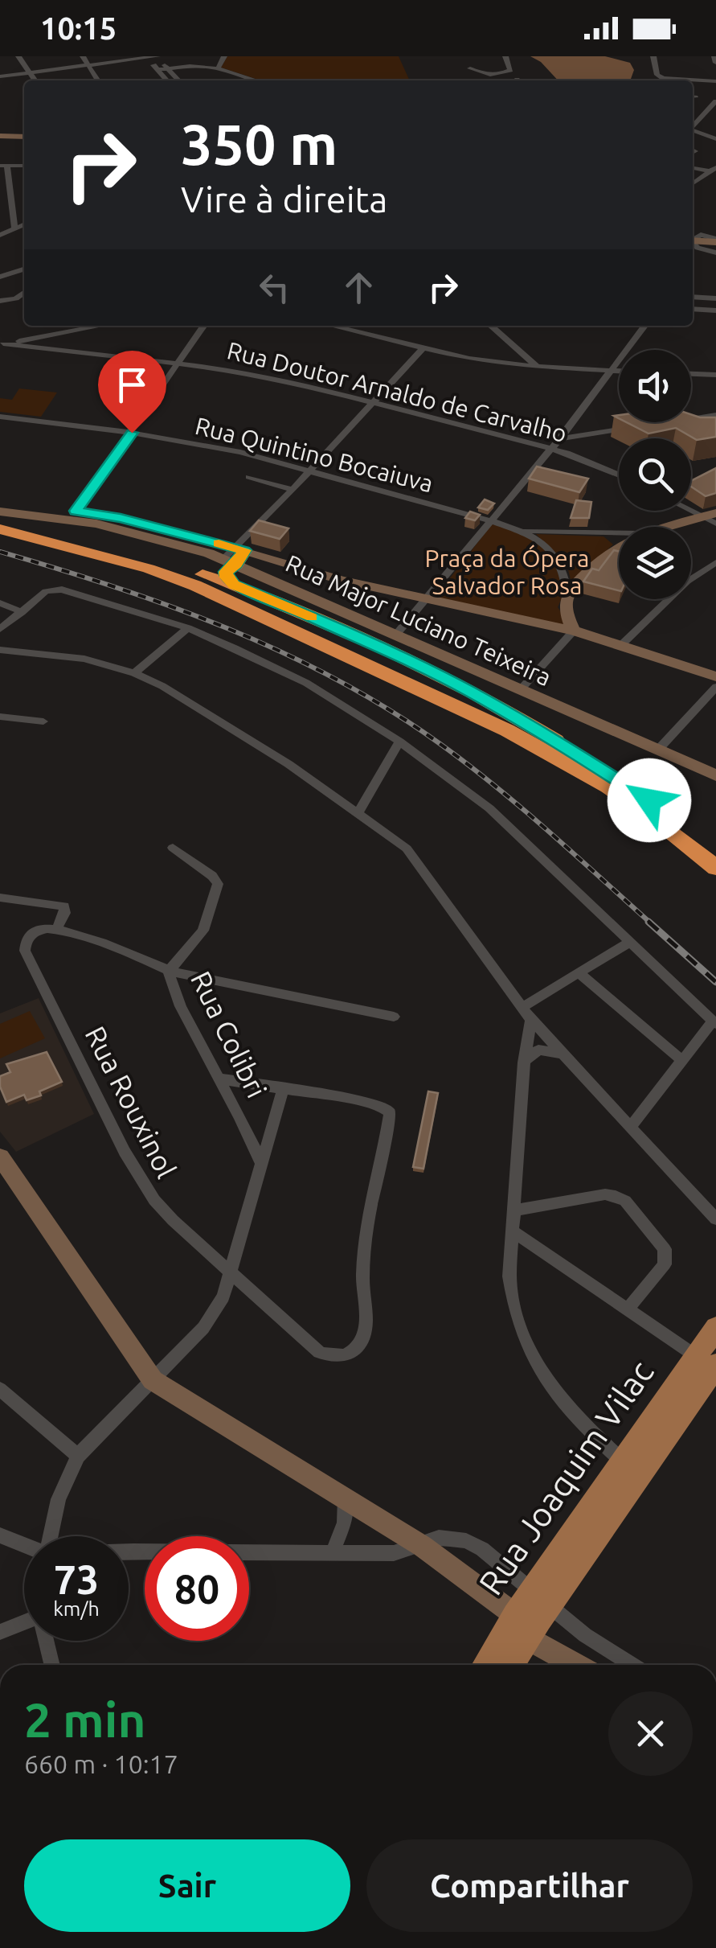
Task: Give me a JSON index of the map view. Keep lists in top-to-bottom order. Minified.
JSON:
{"streets":{"main road":["Rua Major Luciano Teixeira","Rua Joaquim Vilac"],"street":["Rua Doutor Arnaldo de Carvalho","Rua Quintino Bocaiuva","Rua Colibri","Rua Rouxinol"]},"crossings":[["Rua Colibri","Rua Rouxinol"]],"parks":["Praça da Ópera Salvador Rosa"],"page":{"status":"10:15","turn":["350 m","Vire à direita"],"speed":"73 km/h","limit":"80","heading":["2 min","660 m · 10:17"],"buttons":["Sair","Compartilhar"]}}
